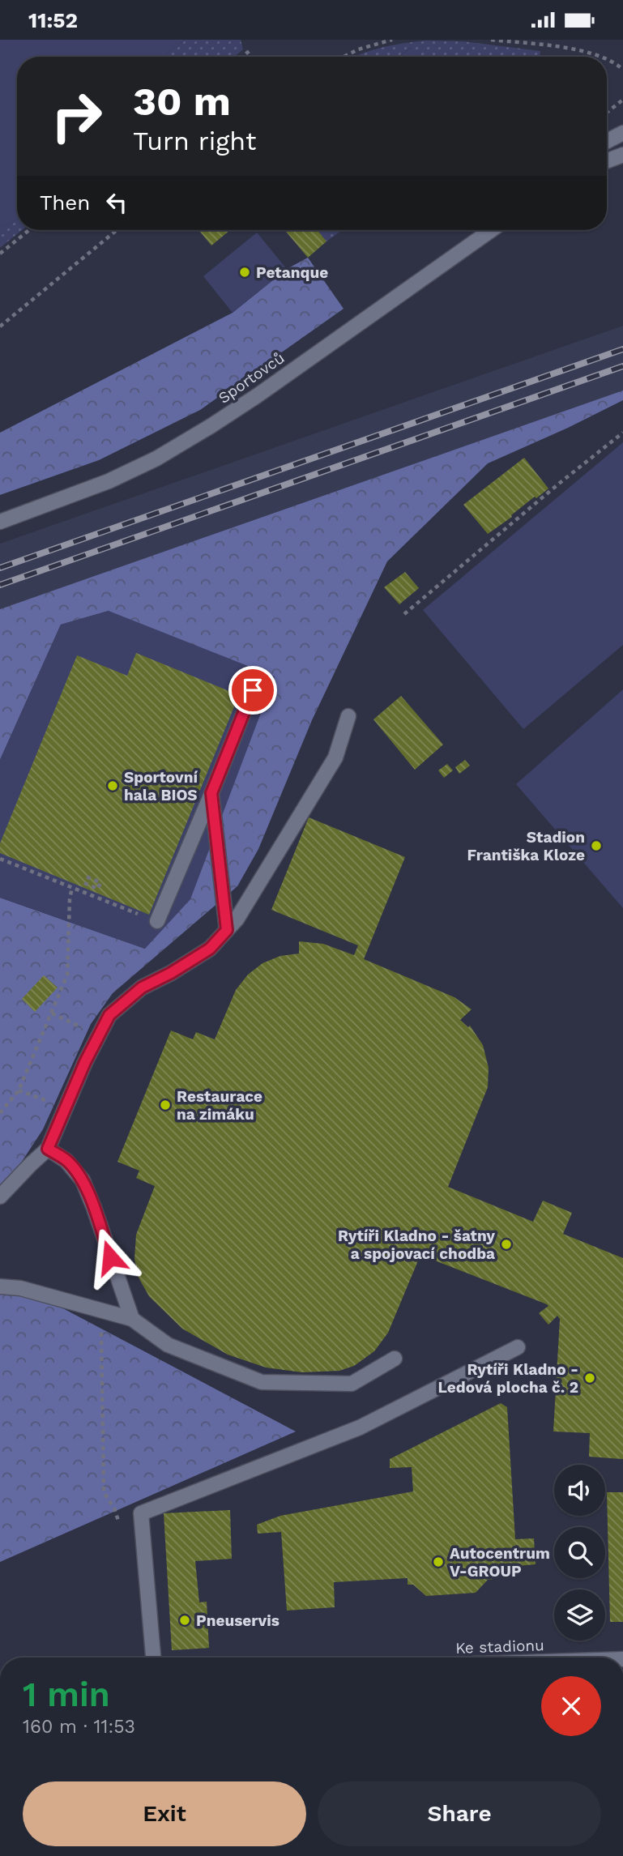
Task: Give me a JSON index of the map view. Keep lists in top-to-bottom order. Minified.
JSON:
{"streets":{"street":["Sportovců"]},"places":["Petanque","Sportovní hala BIOS","Stadion Františka Kloze","Restaurace na zimáku","Rytíři Kladno - šatny a spojovací chodba","Rytíři Kladno - Ledová plocha č. 2","Autocentrum V-GROUP","Pneuservis"],"page":{"status":"11:52","turn":["30 m","Turn right"],"then":"Then","heading":["1 min","160 m · 11:53"],"buttons":["Exit","Share"]}}
